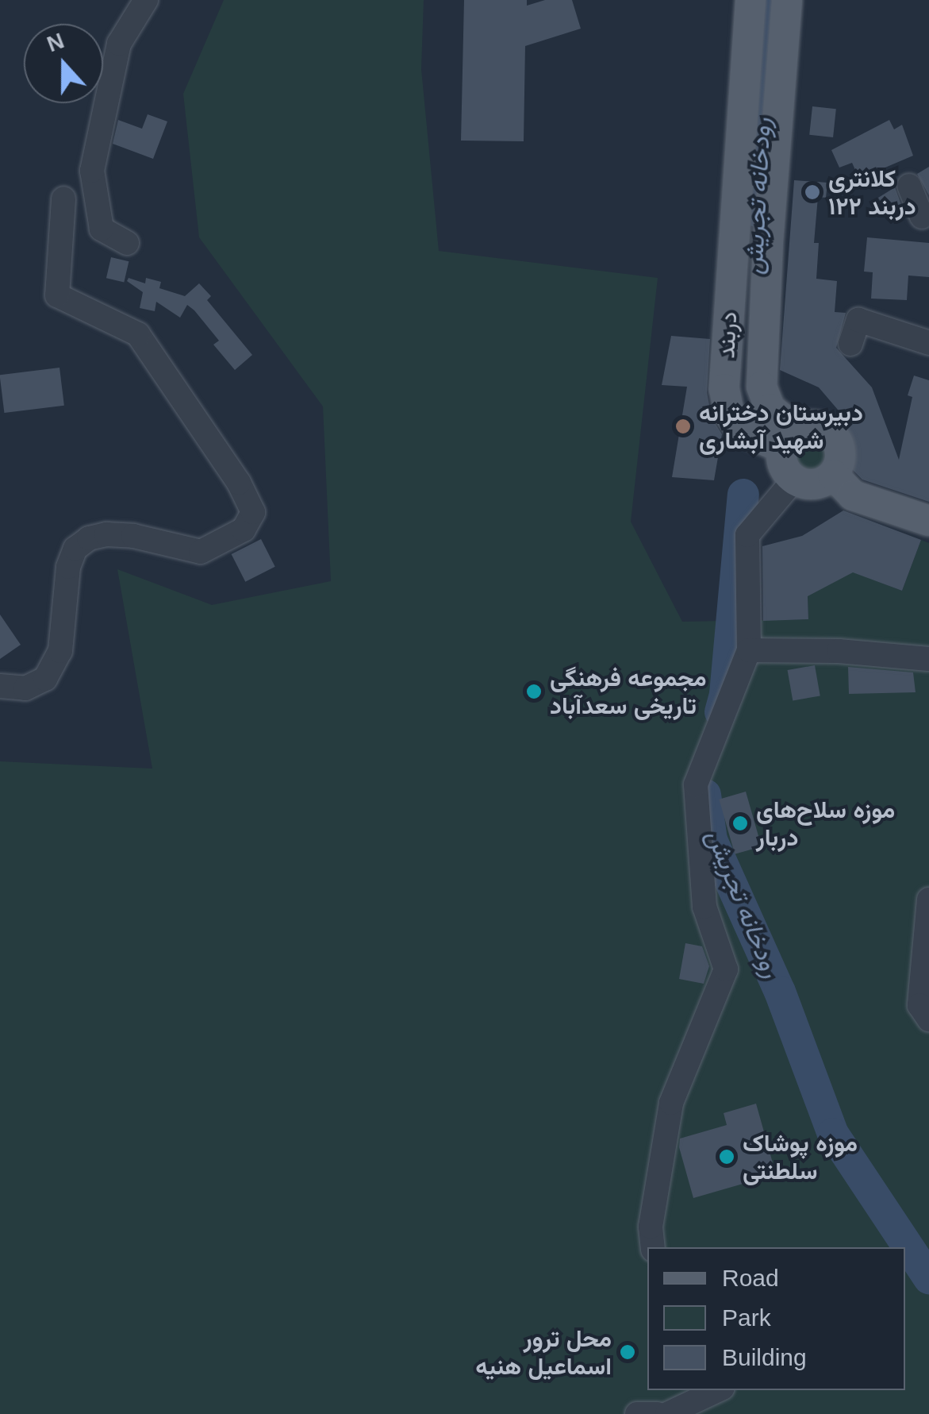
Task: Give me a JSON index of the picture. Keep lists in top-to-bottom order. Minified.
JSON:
{"streets":{"main road":["دربند"]},"water":["رودخانه تجریش"],"places":["کلانتری ۱۲۲ دربند","دبیرستان دخترانه شهید آبشاری","مجموعه فرهنگی تاریخی سعدآباد","موزه سلاح‌های دربار","موزه پوشاک سلطنتی","محل ترور اسماعیل هنیه"],"legend":["Road","Park","Building"],"north":"top"}
